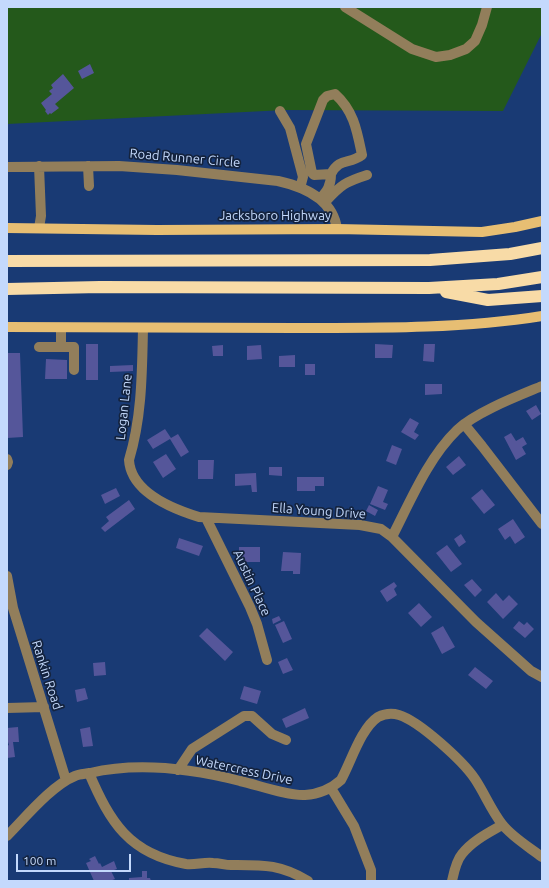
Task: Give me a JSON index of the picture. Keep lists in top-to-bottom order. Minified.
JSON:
{"streets":{"main road":["Jacksboro Highway"],"street":["Road Runner Circle","Logan Lane","Ella Young Drive","Austin Place","Rankin Road","Watercress Drive"]},"crossings":[["Road Runner Circle","Jacksboro Highway"],["Logan Lane","Ella Young Drive"],["Ella Young Drive","Austin Place"],["Rankin Road","Watercress Drive"]],"scale_bar":"100 m"}
